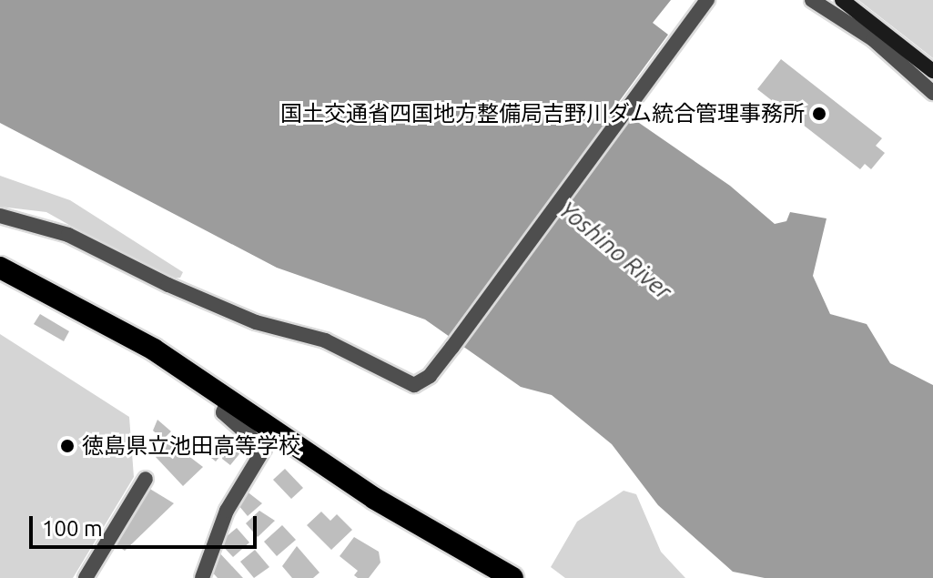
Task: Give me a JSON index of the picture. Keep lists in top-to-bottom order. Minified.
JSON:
{"water":["Yoshino River"],"places":["国土交通省四国地方整備局吉野川ダム統合管理事務所","徳島県立池田高等学校"],"scale_bar":"100 m"}
